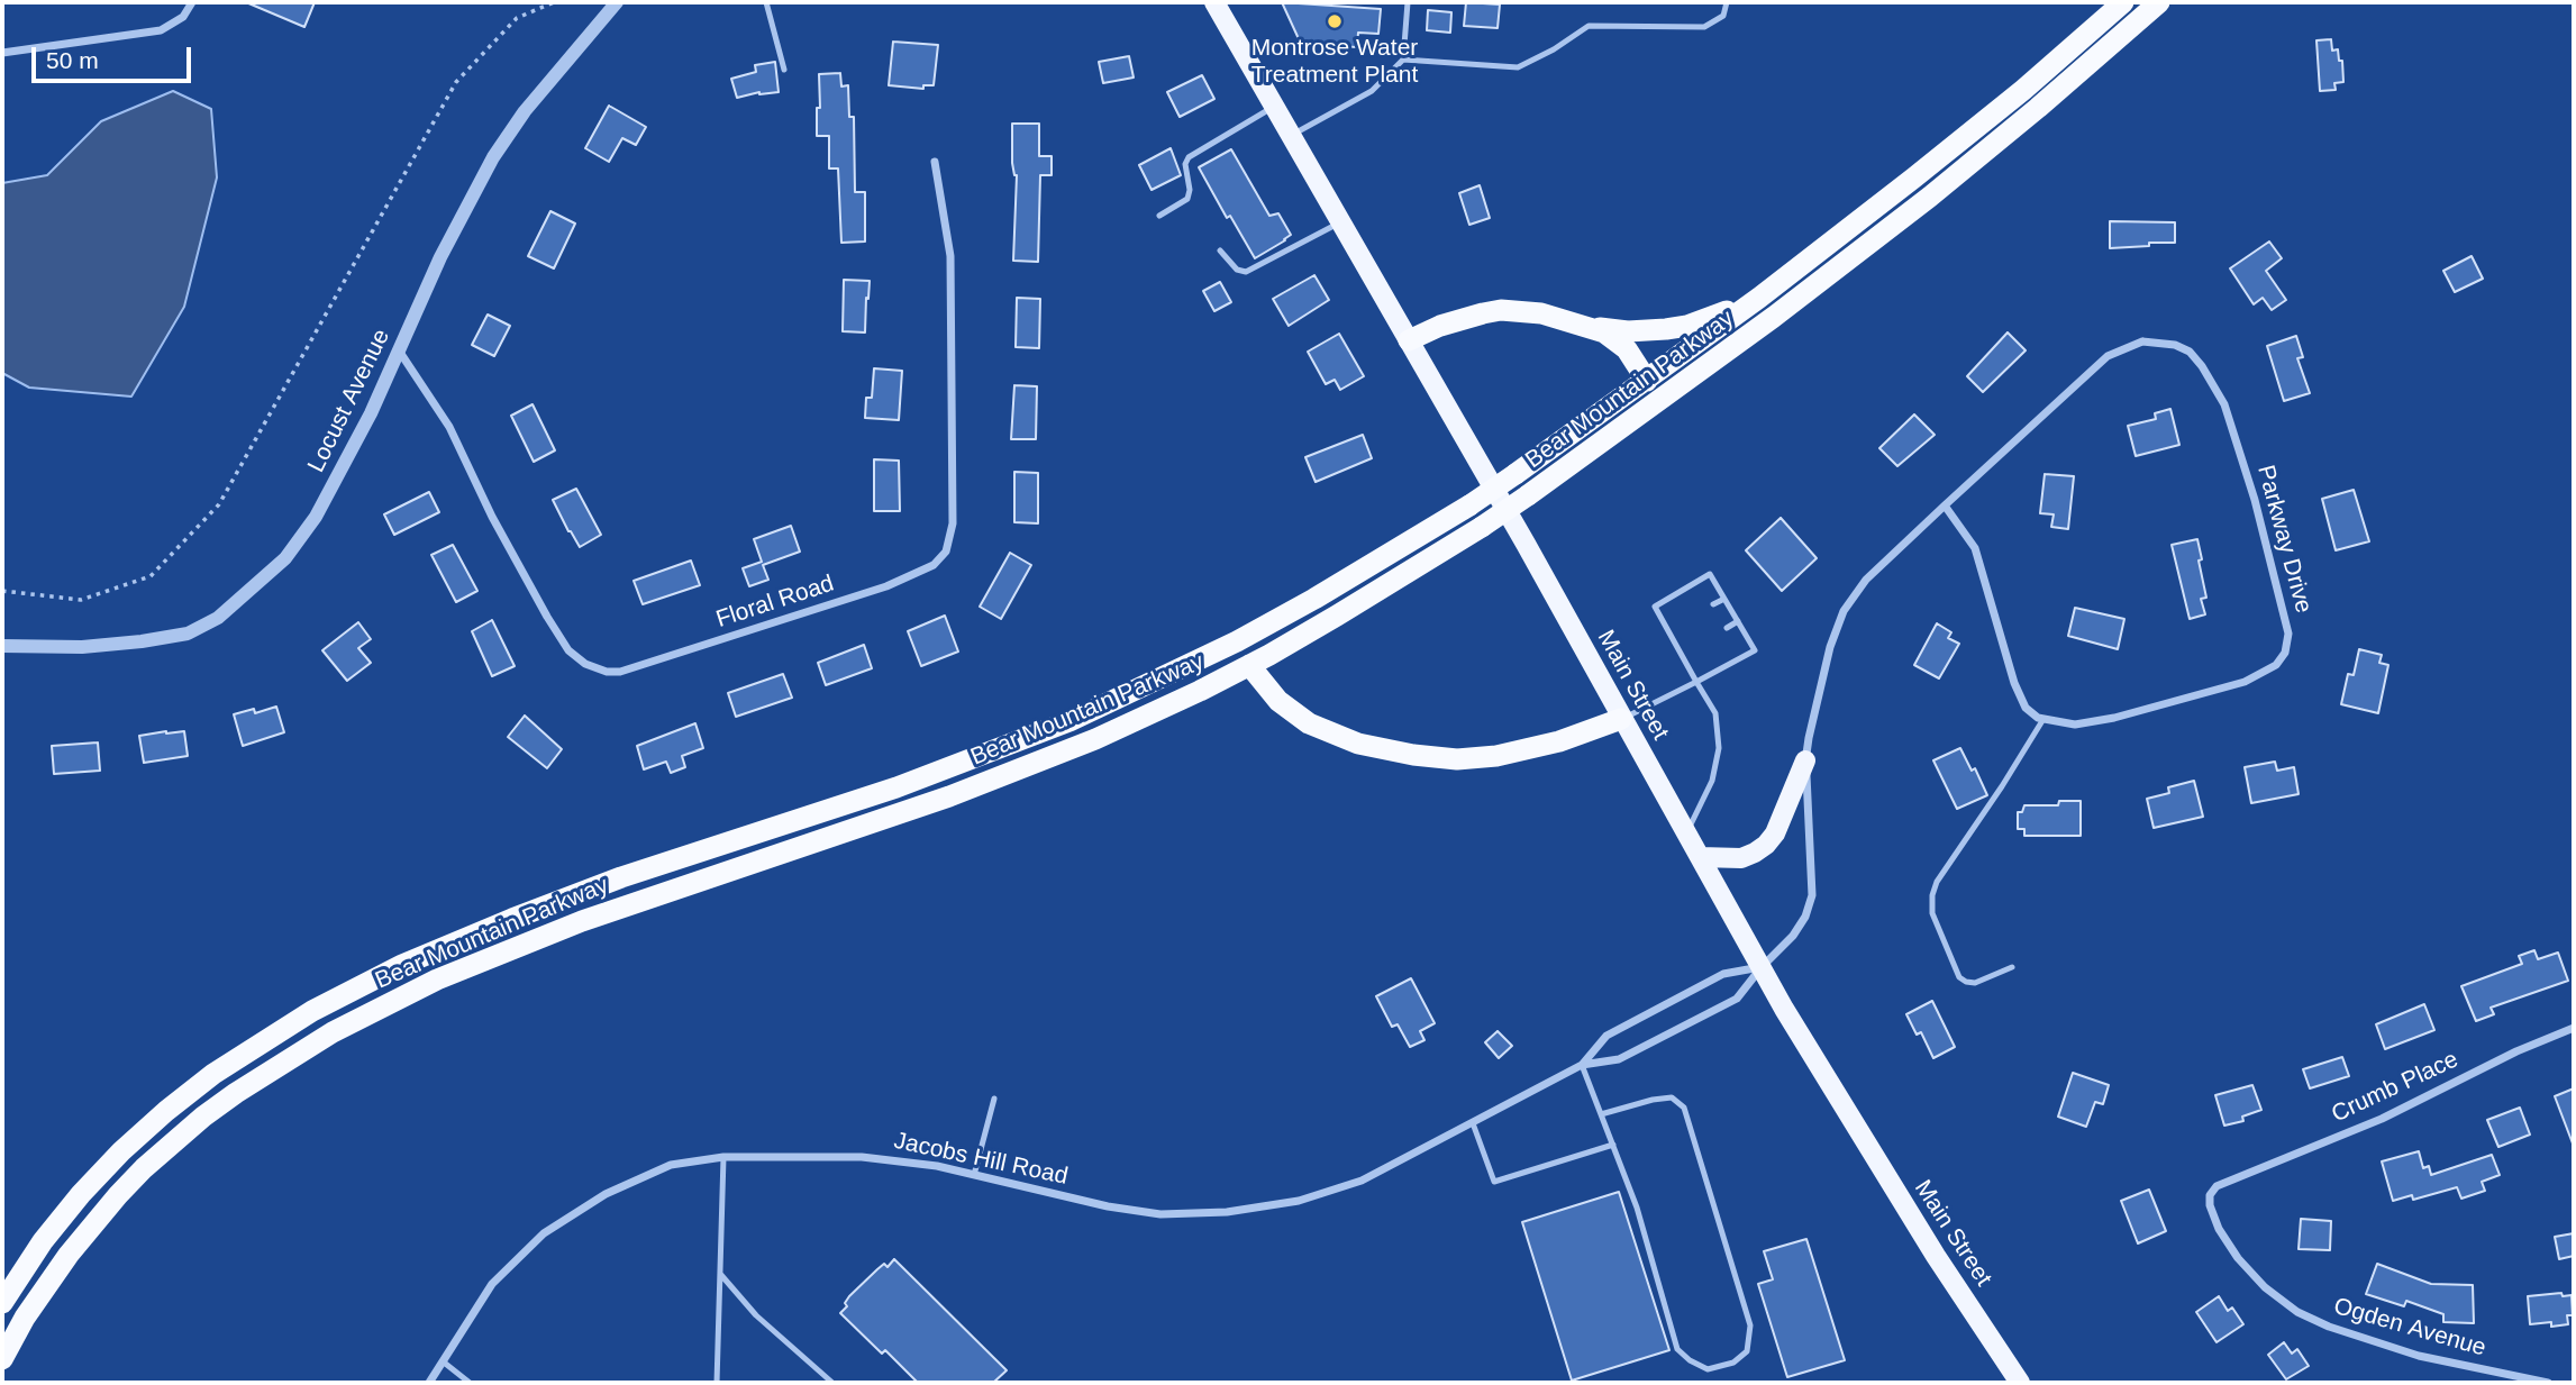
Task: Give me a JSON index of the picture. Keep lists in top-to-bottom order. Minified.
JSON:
{"streets":{"highway":["Bear Mountain Parkway"],"main road":["Main Street"],"street":["Locust Avenue","Parkway Drive","Floral Road","Crumb Place","Jacobs Hill Road","Ogden Avenue"]},"crossings":[["Locust Avenue","Floral Road"],["Parkway Drive","Main Street"],["Parkway Drive","Jacobs Hill Road"],["Main Street","Jacobs Hill Road"],["Crumb Place","Ogden Avenue"]],"places":["Montrose Water Treatment Plant"],"scale_bar":"50 m"}
